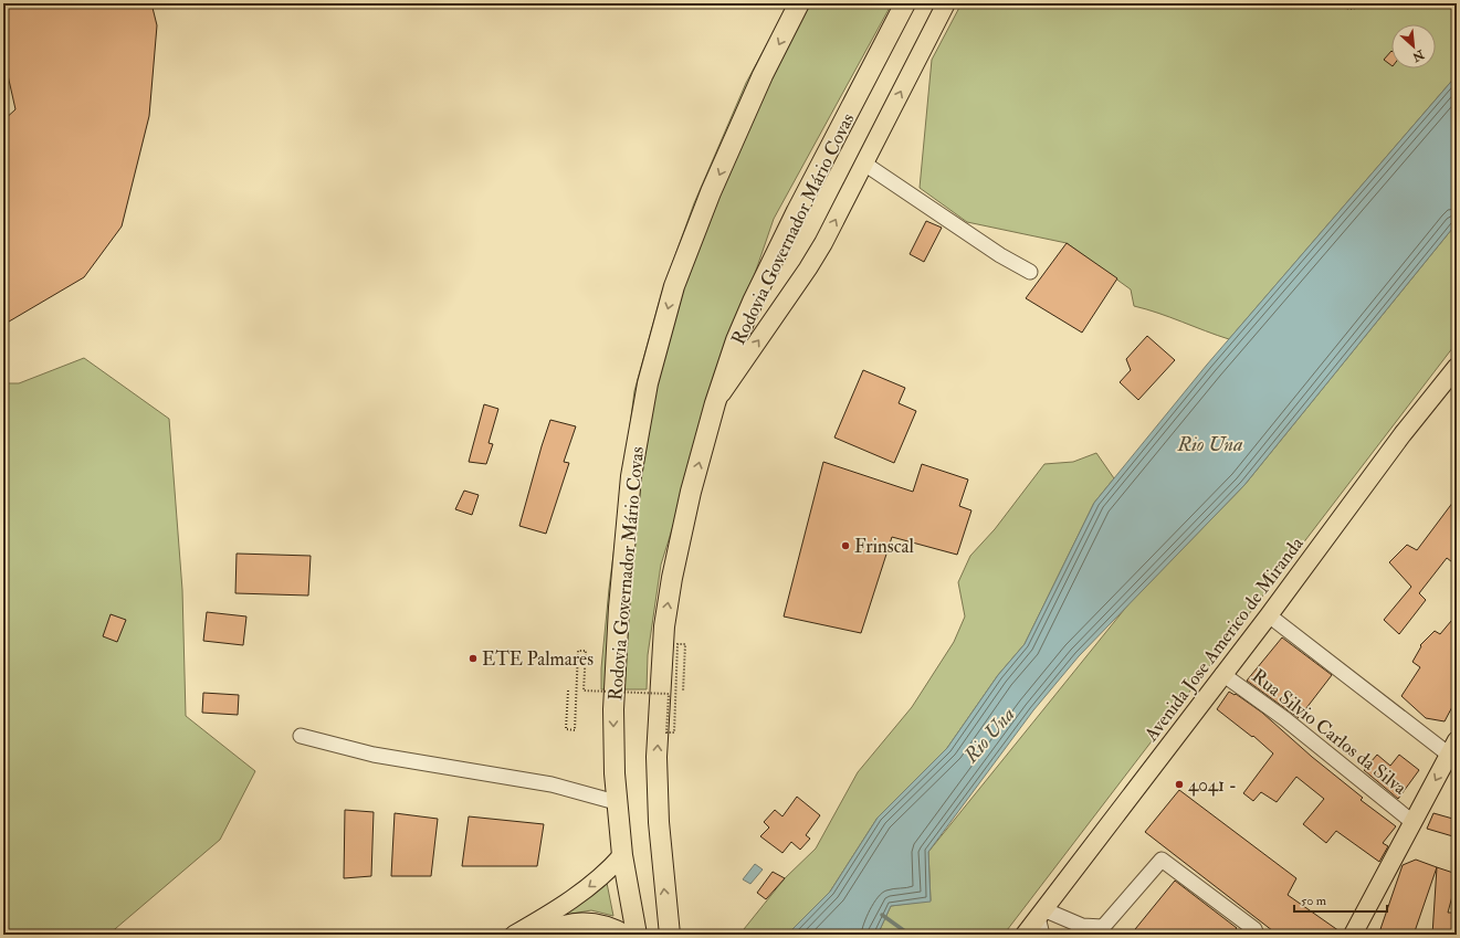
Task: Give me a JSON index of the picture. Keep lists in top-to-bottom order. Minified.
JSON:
{"streets":{"highway":["Rodovia Governador Mário Covas"],"main road":["Avenida Jose Americo de Miranda"],"street":["Rua Silvio Carlos da Silva"]},"crossings":[["Avenida Jose Americo de Miranda","Rua Silvio Carlos da Silva"]],"water":["Rio Una"],"places":["Frinscal","ETE Palmares","4041 -"],"scale_bar":"50 m","north":"bottom right"}
